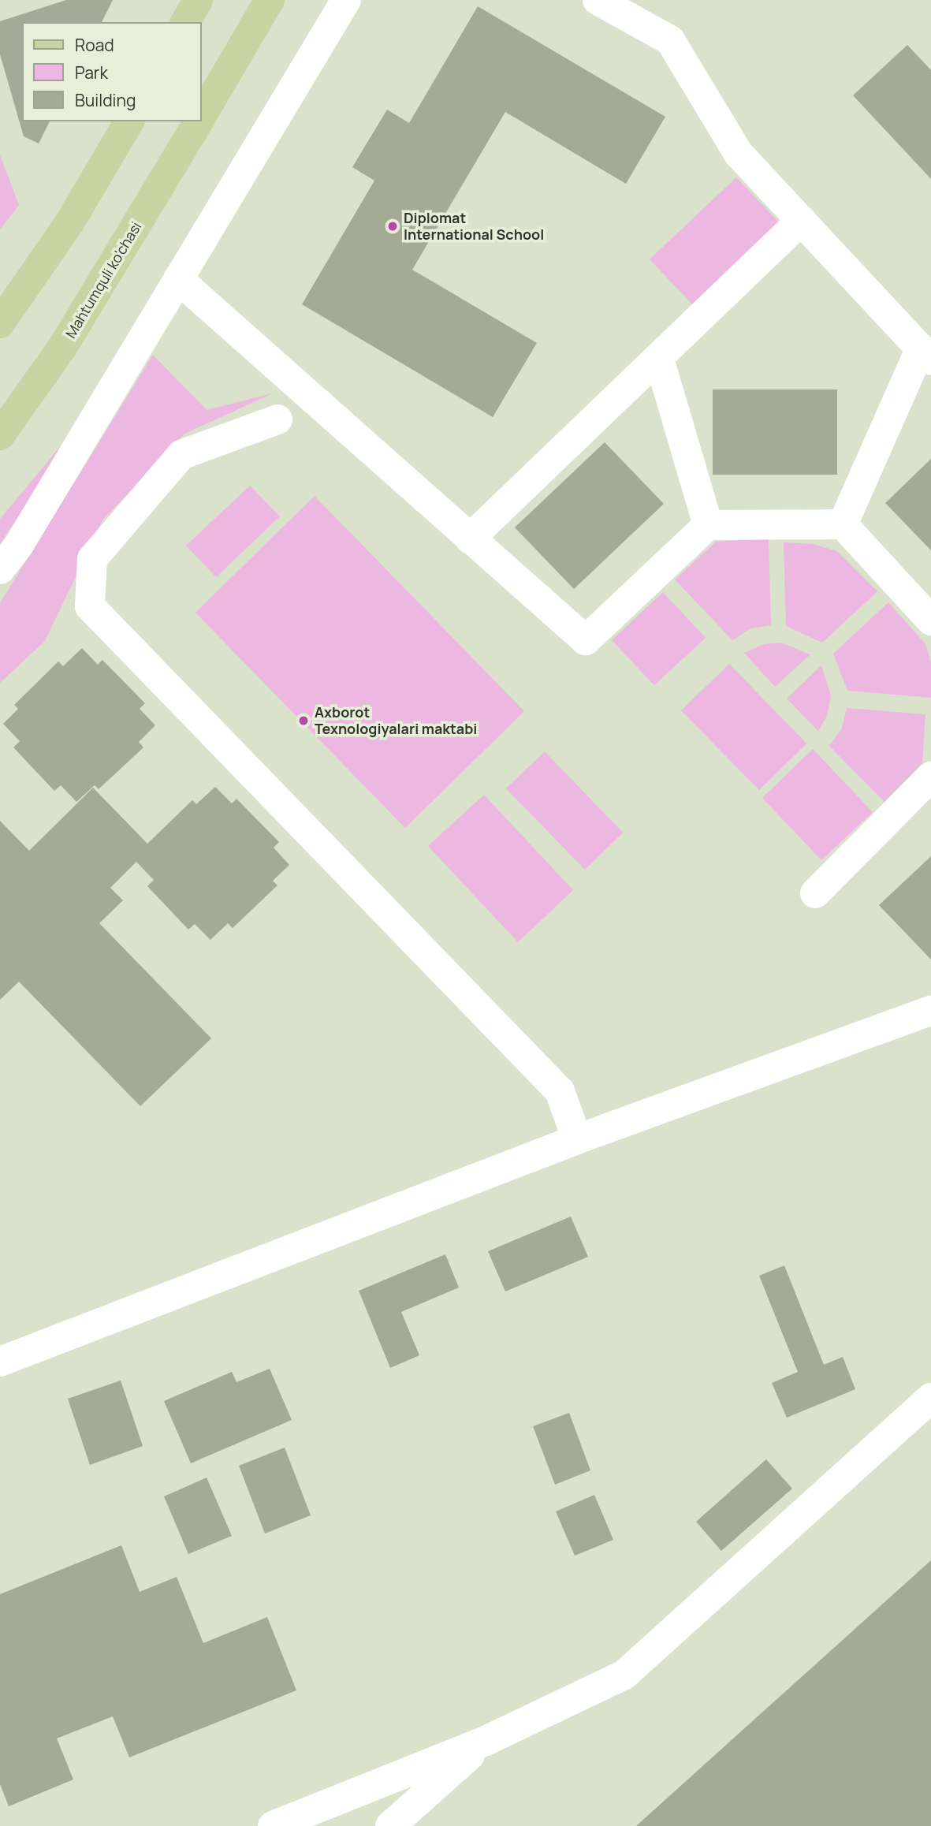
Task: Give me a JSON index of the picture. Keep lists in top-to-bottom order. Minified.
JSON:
{"streets":{"main road":["Mahtumquli ko'chasi"]},"places":["Diplomat International School","Axborot Texnologiyalari maktabi"],"legend":["Road","Park","Building"]}
